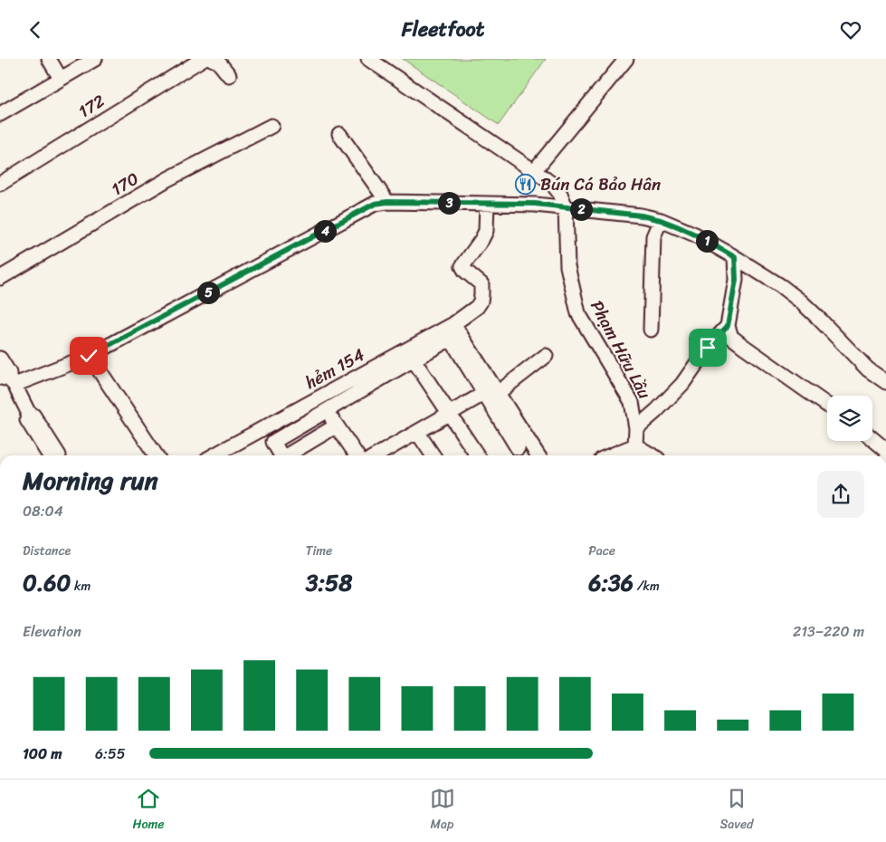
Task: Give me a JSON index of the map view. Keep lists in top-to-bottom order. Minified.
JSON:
{"streets":{"street":["172","170","Phạm Hữu Lầu","hẻm 154"]},"places":{"restaurant":["Bún Cá Bảo Hân"]},"page":{"header":"Fleetfoot","pins":["3","2","4","1","5"],"heading":["Morning run","08:04"],"stats":[["Distance","0.60 km"],["Time","3:58"],["Pace","6:36 /km"]],"chart":["Elevation","213–220 m"],"list":[{"name":"100 m","note":"6:55"}],"tabs":["Home","Map","Saved"]}}
